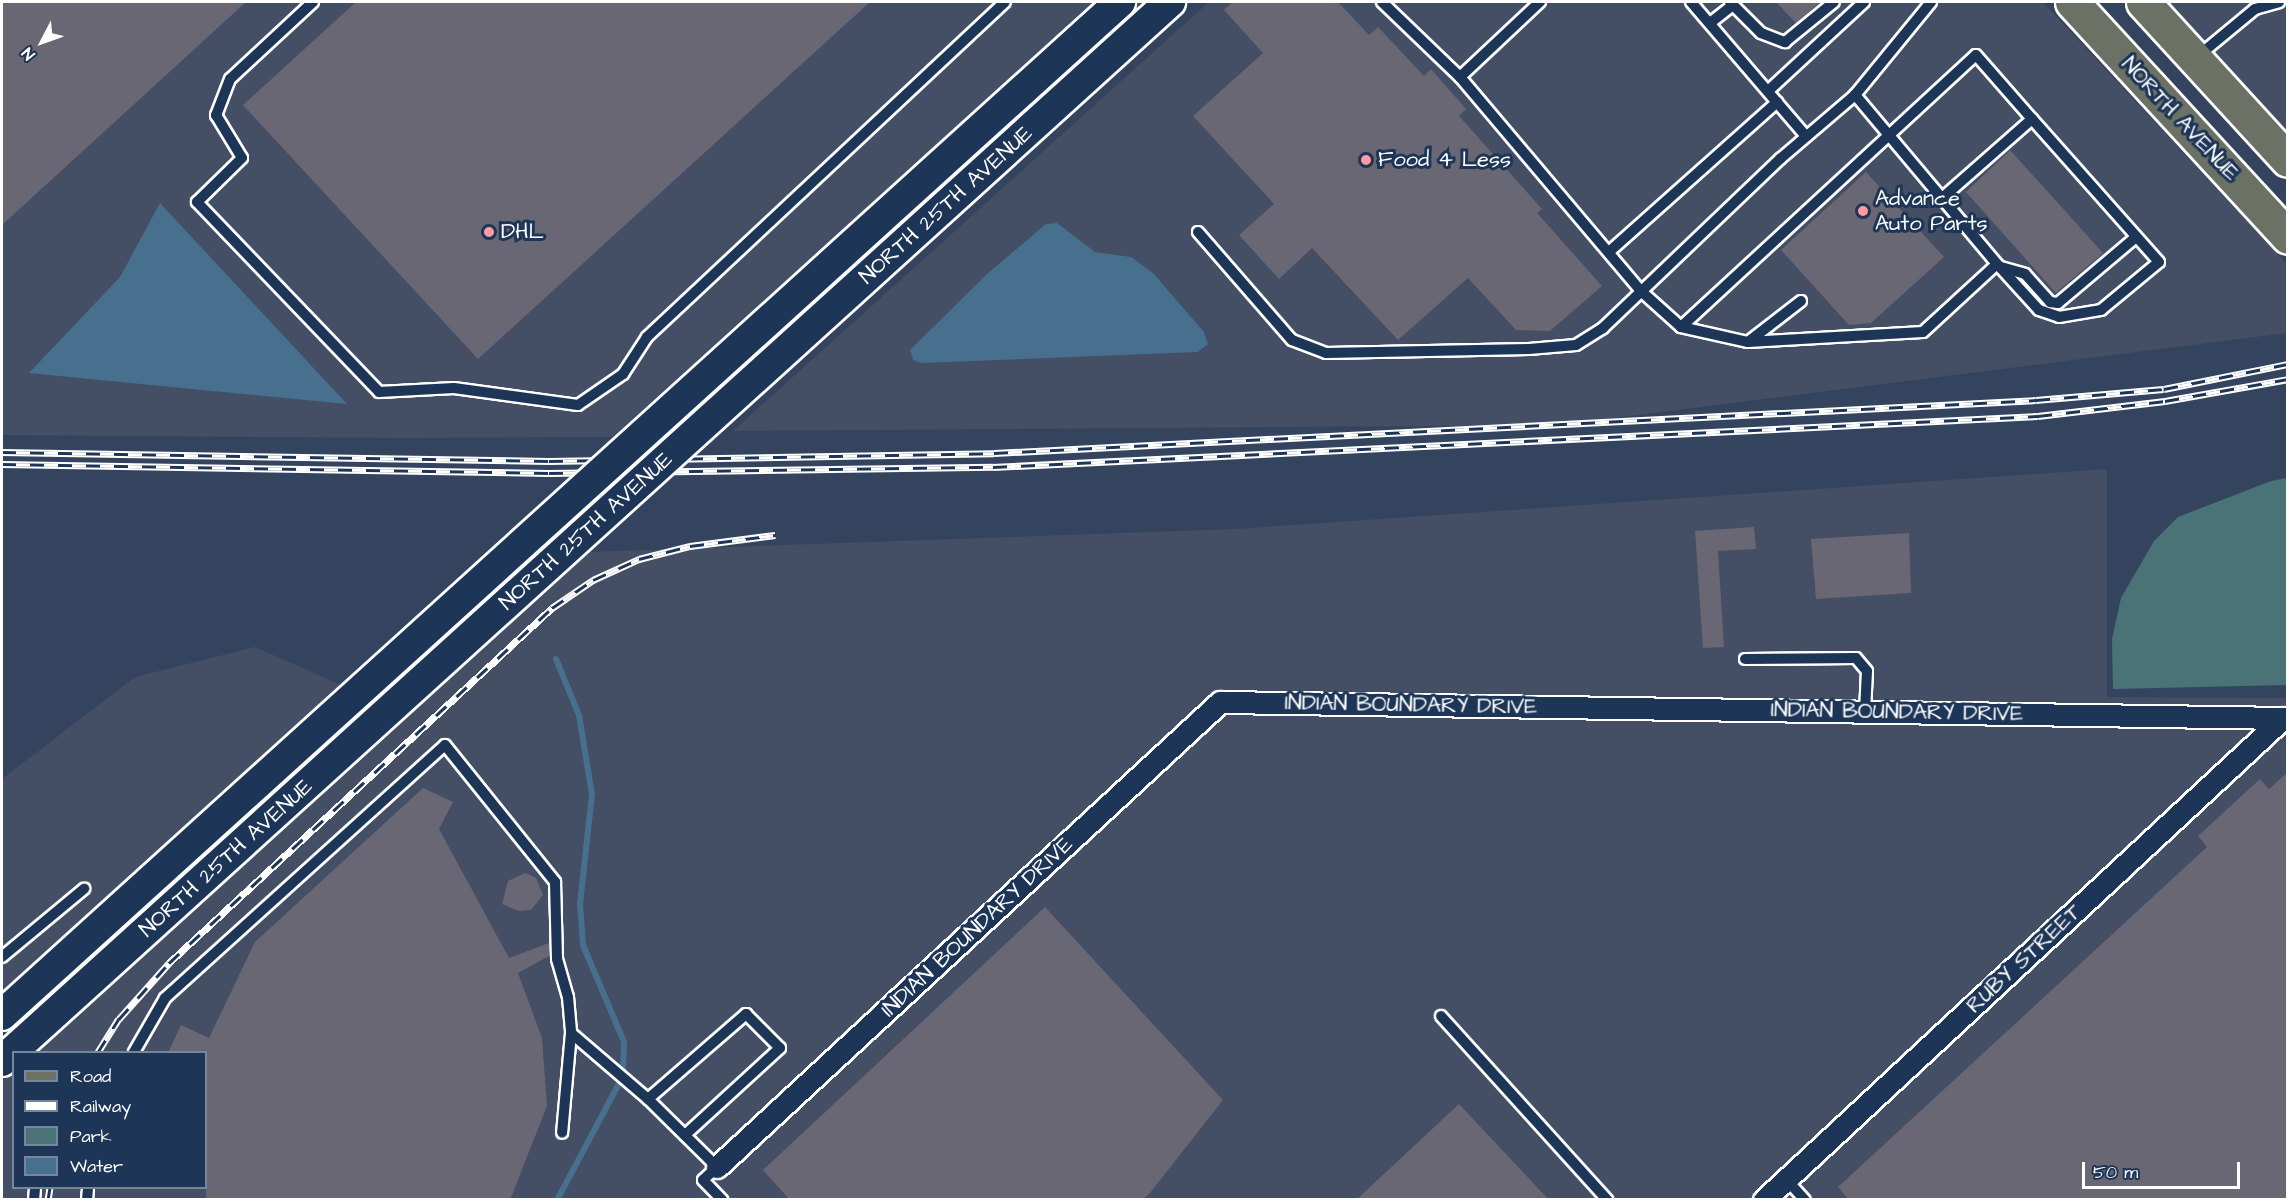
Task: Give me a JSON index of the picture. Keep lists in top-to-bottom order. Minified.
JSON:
{"streets":{"main road":["NORTH AVENUE","NORTH 25TH AVENUE"],"street":["INDIAN BOUNDARY DRIVE","RUBY STREET"]},"crossings":[["INDIAN BOUNDARY DRIVE","RUBY STREET"]],"places":["Food 4 Less","Advance Auto Parts","DHL"],"legend":["Road","Railway","Park","Water"],"scale_bar":"50 m","north":"bottom left"}
